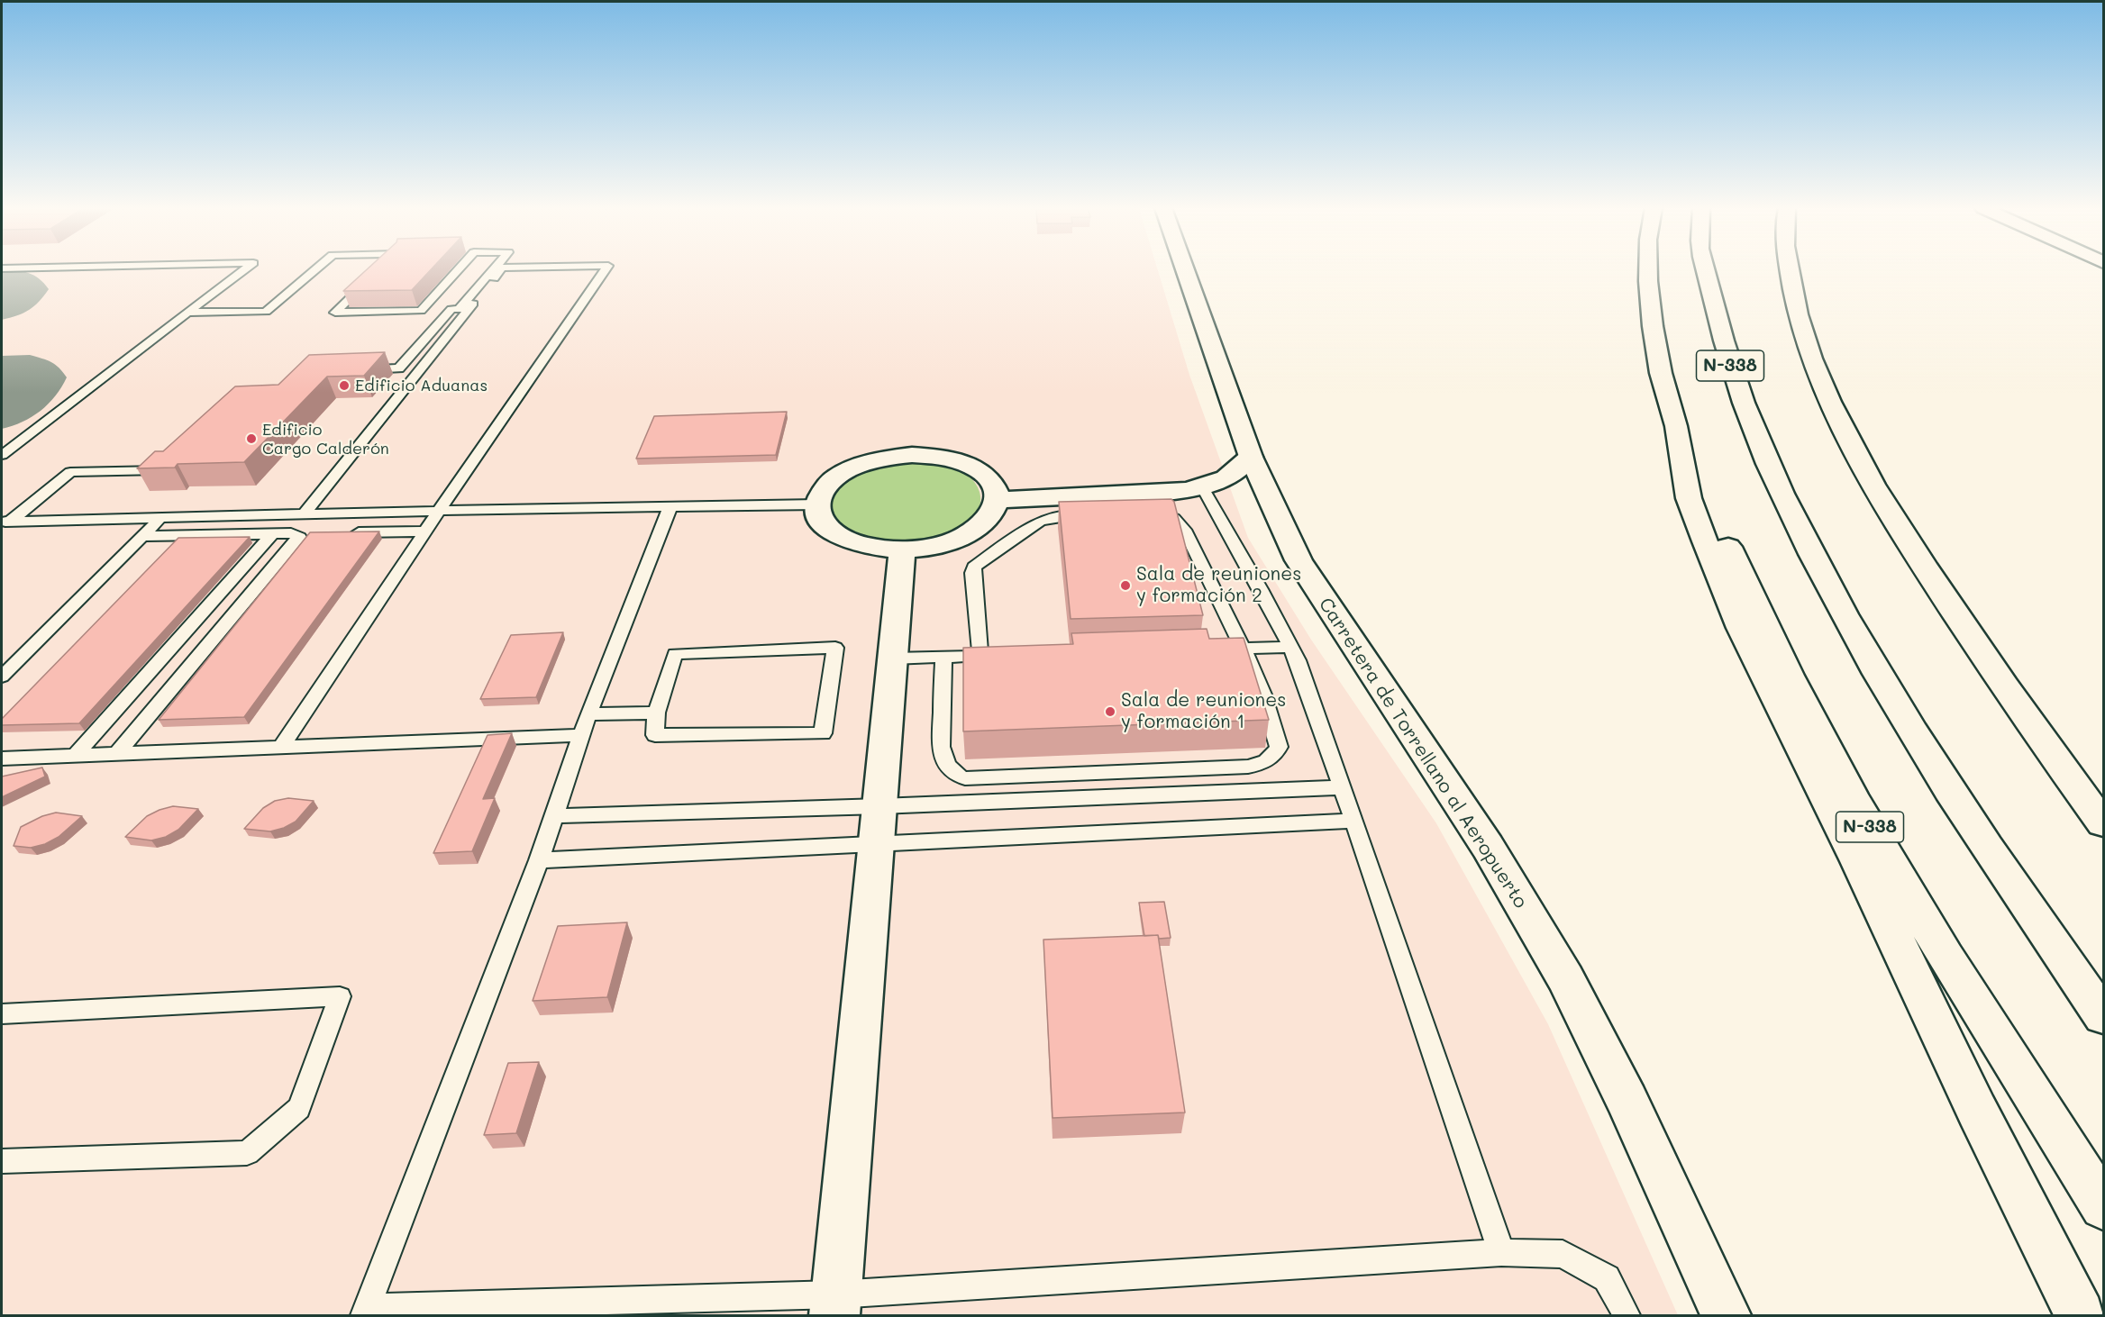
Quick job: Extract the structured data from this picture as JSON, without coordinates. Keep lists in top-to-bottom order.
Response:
{
  "streets": {
    "main road": ["N-338", "Carretera de Torrellano al Aeropuerto"]
  },
  "places": [
    "Edificio Aduanas",
    "Edificio Cargo Calderón",
    "Sala de reuniones y formación 2",
    "Sala de reuniones y formación 1"
  ]
}
